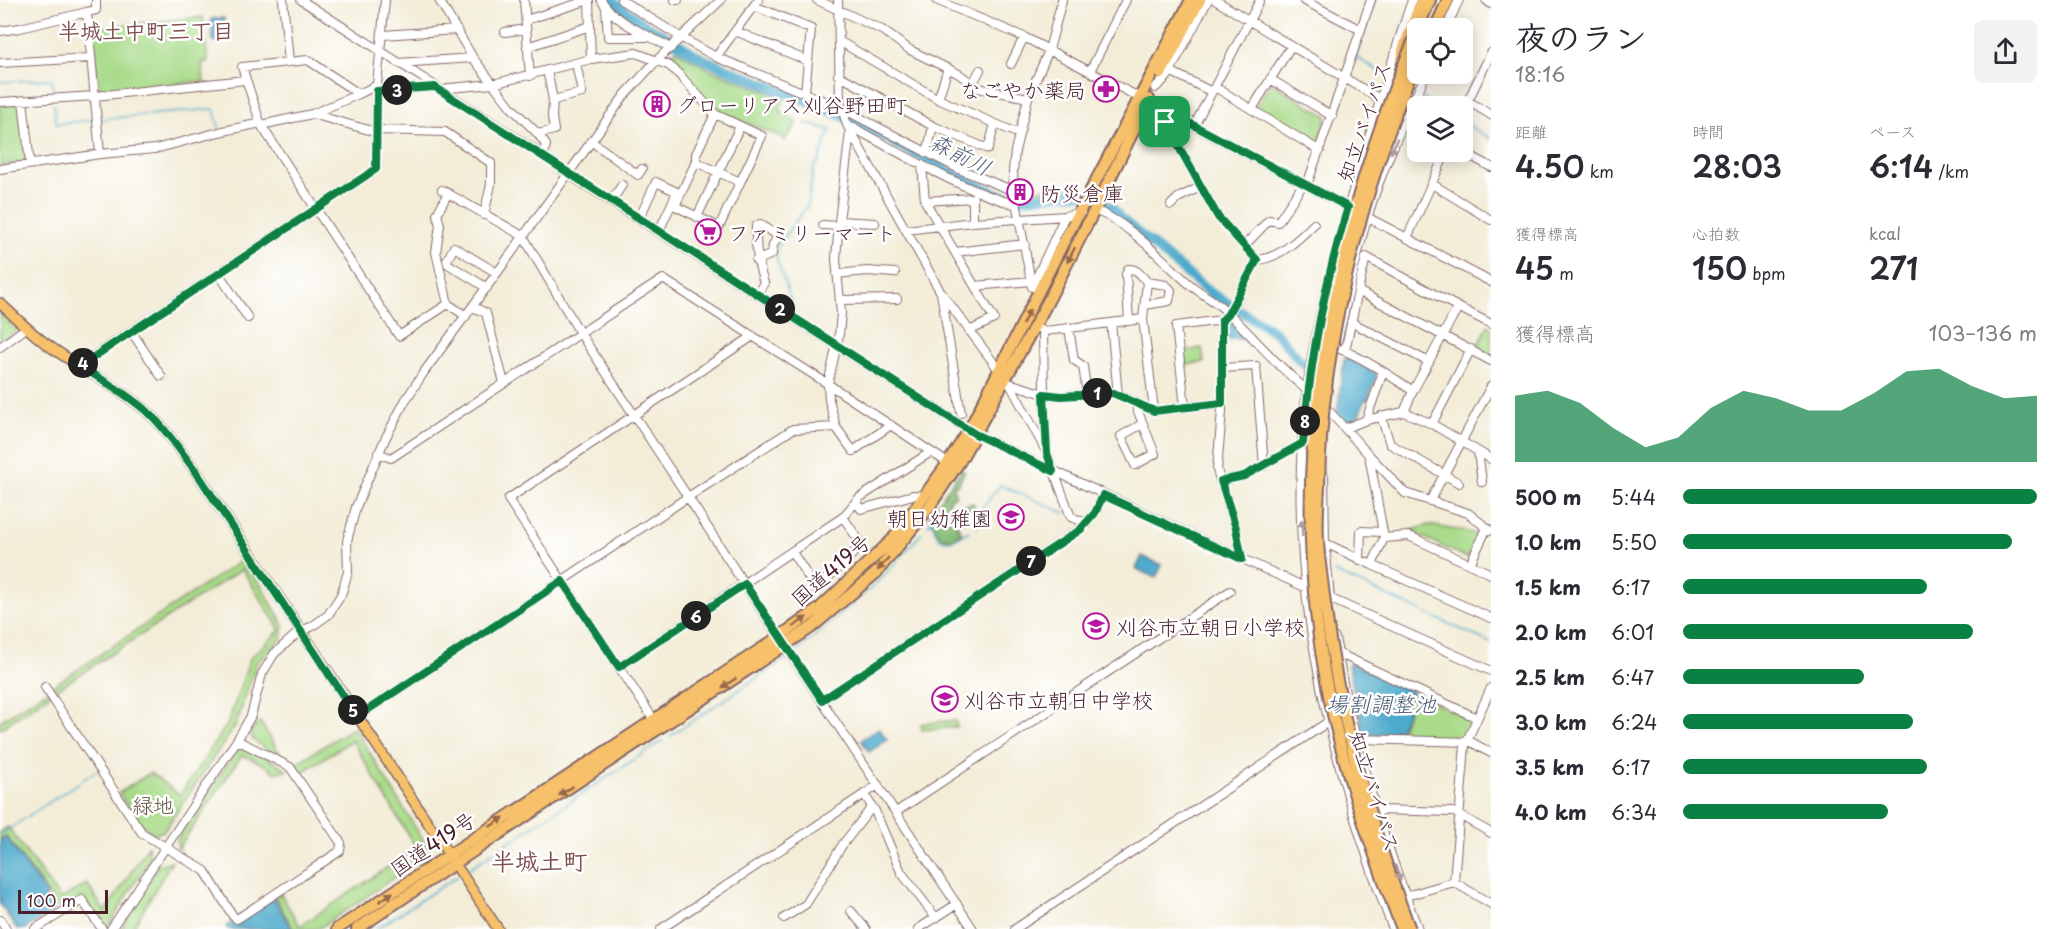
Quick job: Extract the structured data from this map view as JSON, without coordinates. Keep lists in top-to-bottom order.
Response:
{
  "streets": {
    "highway": ["知立バイパス", "国道419号"]
  },
  "districts": ["半城土中町三丁目", "半城土町"],
  "water": ["森前川", "場割調整池"],
  "parks": ["緑地"],
  "places": {
    "pharmacy": ["なごやか薬局"],
    "building": ["グローリアス刈谷野田町", "防災倉庫"],
    "supermarket": ["ファミリーマート"],
    "school or university": ["朝日幼稚園", "刈谷市立朝日小学校", "刈谷市立朝日中学校"]
  },
  "scale_bar": "100 m",
  "page": {
    "heading": ["夜のラン", "18:16"],
    "pins": [
      "3",
      "2",
      "4",
      "1",
      "8",
      "7",
      "6",
      "5"
    ],
    "stats": [
      ["距離", "4.50 km"],
      ["時間", "28:03"],
      ["ペース", "6:14 /km"],
      ["獲得標高", "45 m"],
      ["心拍数", "150 bpm"],
      ["kcal", "271"]
    ],
    "chart": ["獲得標高", "103–136 m"],
    "list": [
      {
        "name": "500 m",
        "note": "5:44"
      },
      {
        "name": "1.0 km",
        "note": "5:50"
      },
      {
        "name": "1.5 km",
        "note": "6:17"
      },
      {
        "name": "2.0 km",
        "note": "6:01"
      },
      {
        "name": "2.5 km",
        "note": "6:47"
      },
      {
        "name": "3.0 km",
        "note": "6:24"
      },
      {
        "name": "3.5 km",
        "note": "6:17"
      },
      {
        "name": "4.0 km",
        "note": "6:34"
      }
    ],
    "scale": "100 m"
  }
}
